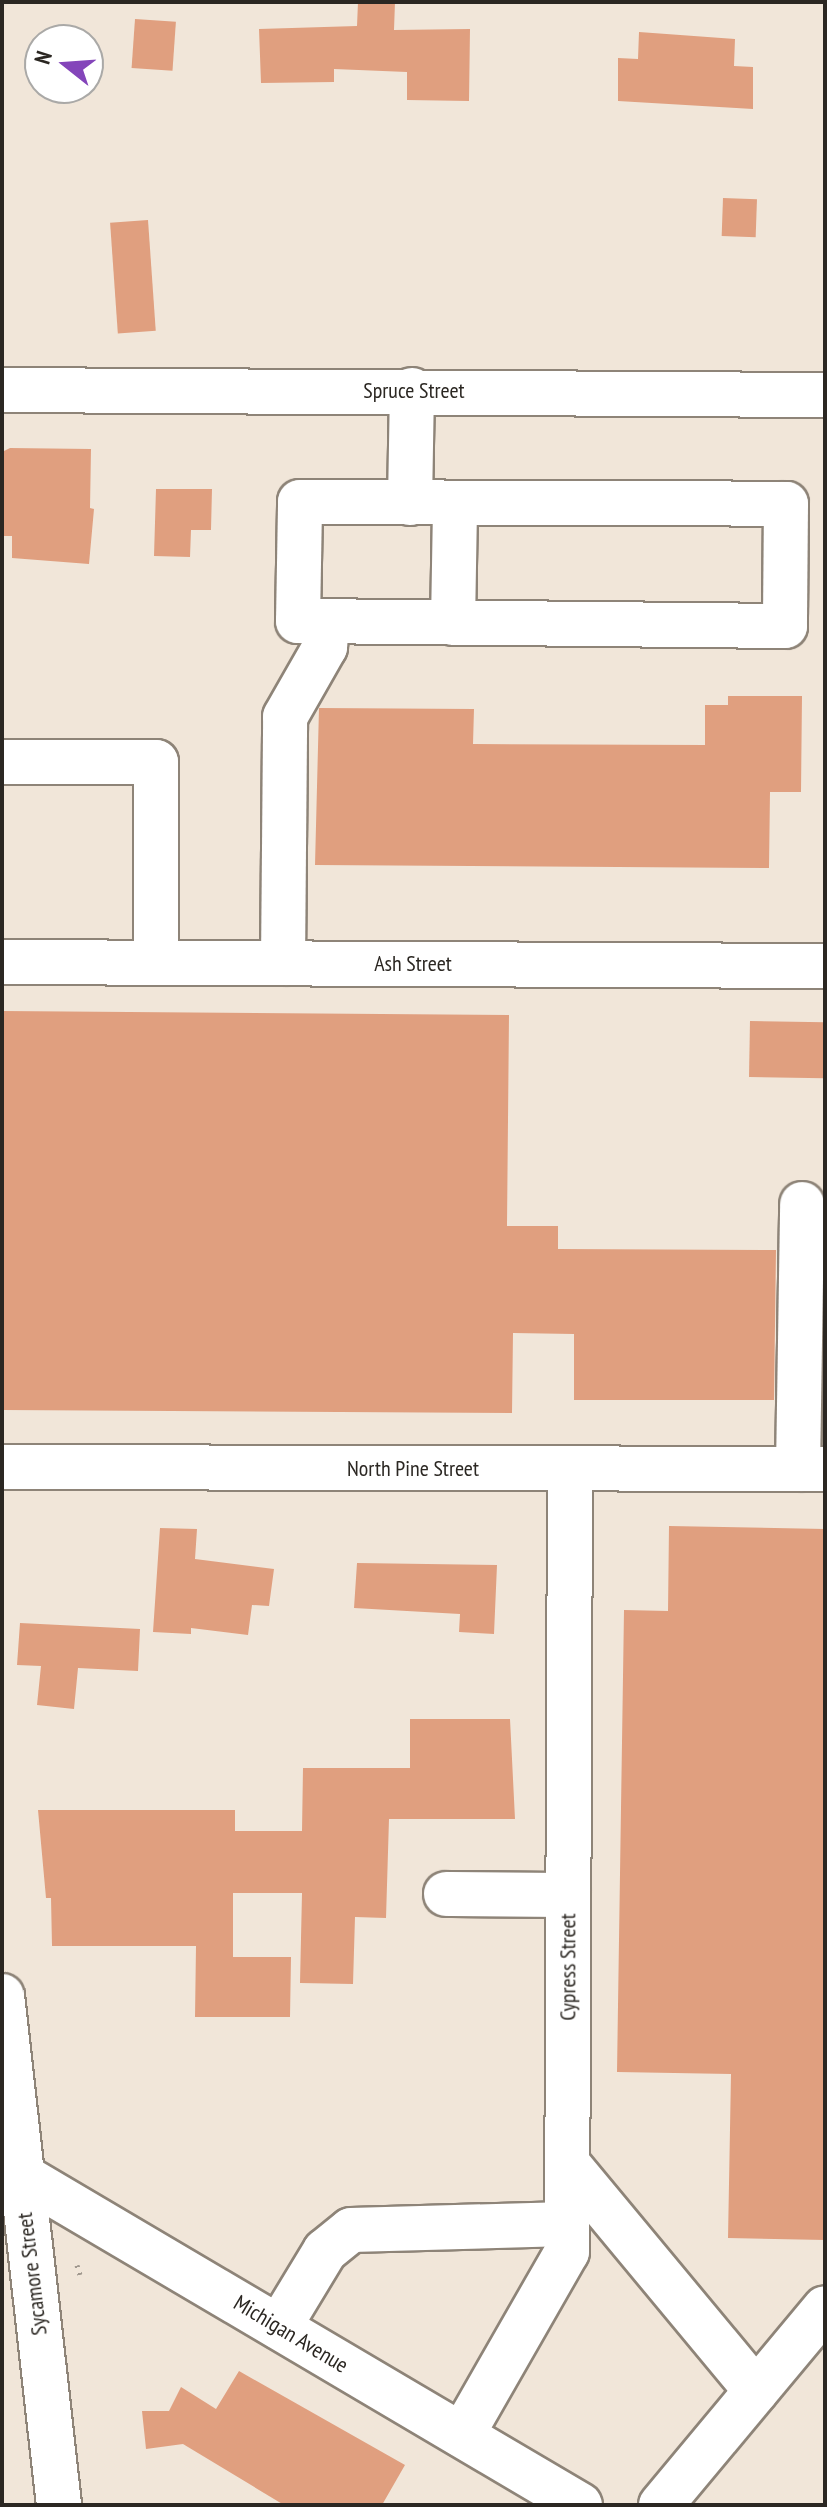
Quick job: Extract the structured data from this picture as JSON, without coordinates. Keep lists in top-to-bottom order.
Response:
{
  "streets": {
    "street": [
      "Spruce Street",
      "Ash Street",
      "North Pine Street",
      "Cypress Street",
      "Sycamore Street",
      "Michigan Avenue"
    ]
  },
  "crossings": [
    ["North Pine Street", "Cypress Street"],
    ["Cypress Street", "Michigan Avenue"],
    ["Sycamore Street", "Michigan Avenue"]
  ],
  "north": "left"
}
